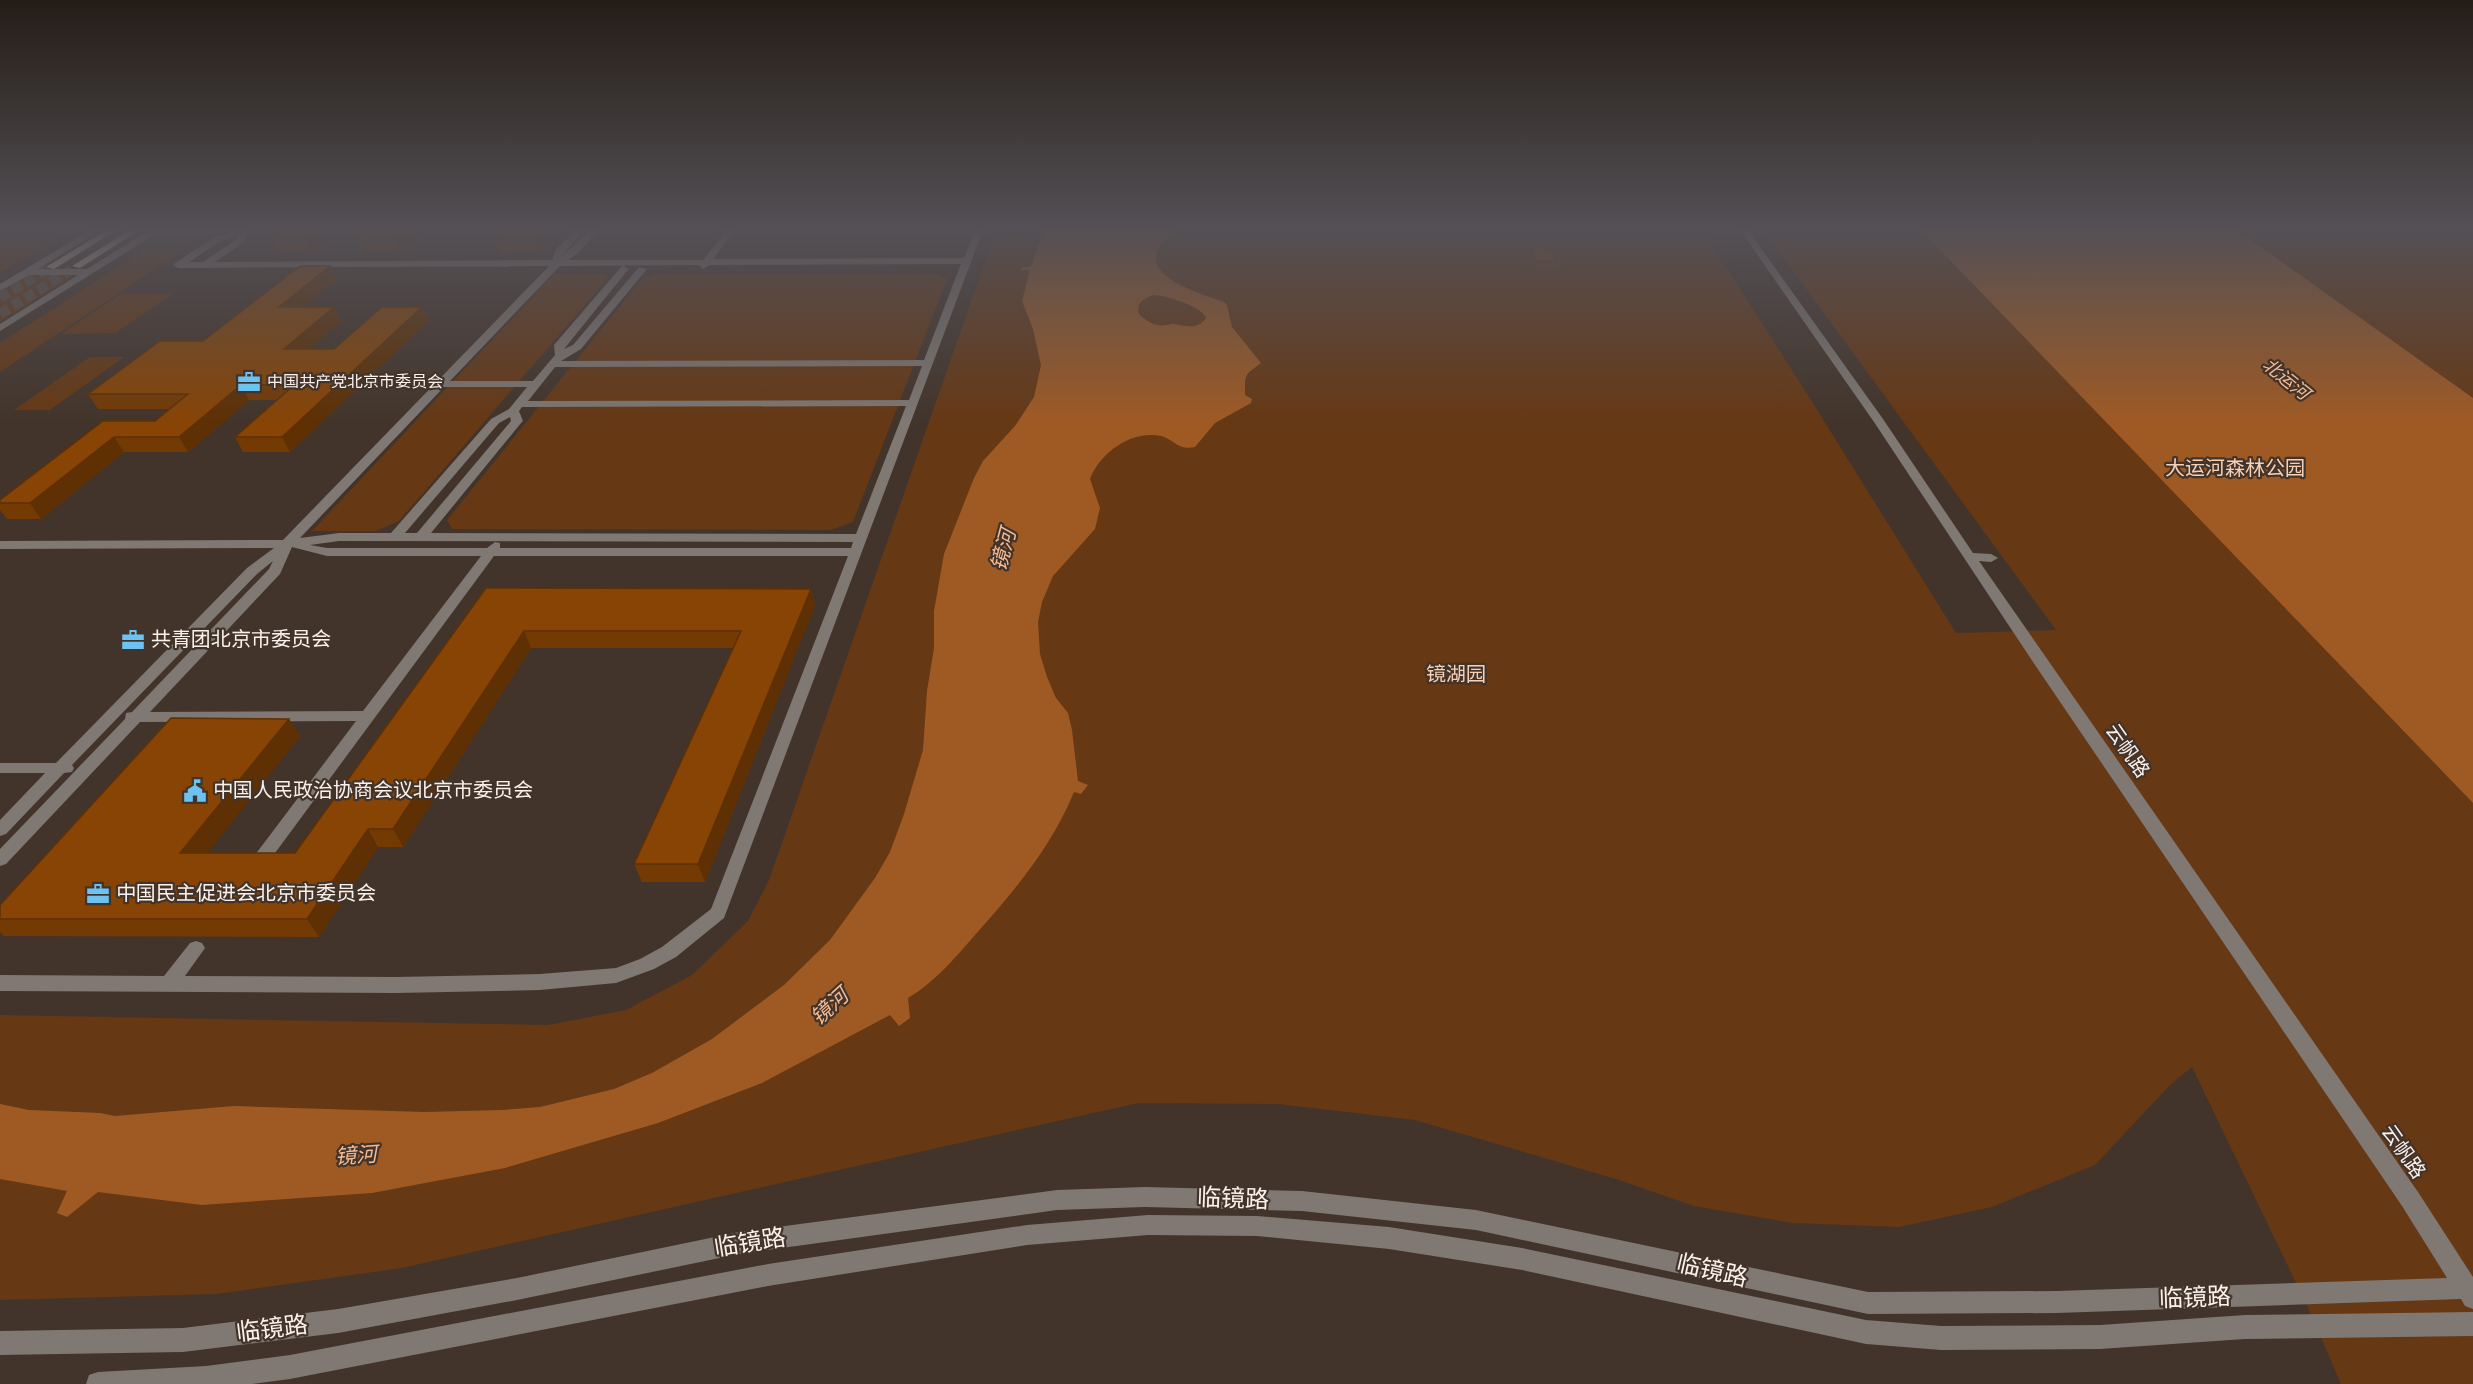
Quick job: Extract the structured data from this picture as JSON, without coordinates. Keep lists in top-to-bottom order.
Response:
{
  "streets": {
    "street": ["云帆路", "临镜路"]
  },
  "crossings": [
    ["云帆路", "临镜路"]
  ],
  "water": ["北运河", "镜河"],
  "parks": ["大运河森林公园", "镜湖园"],
  "places": {
    "office": ["中国共产党北京市委员会", "共青团北京市委员会", "中国民主促进会北京市委员会"],
    "public building": ["中国人民政治协商会议北京市委员会"]
  }
}
